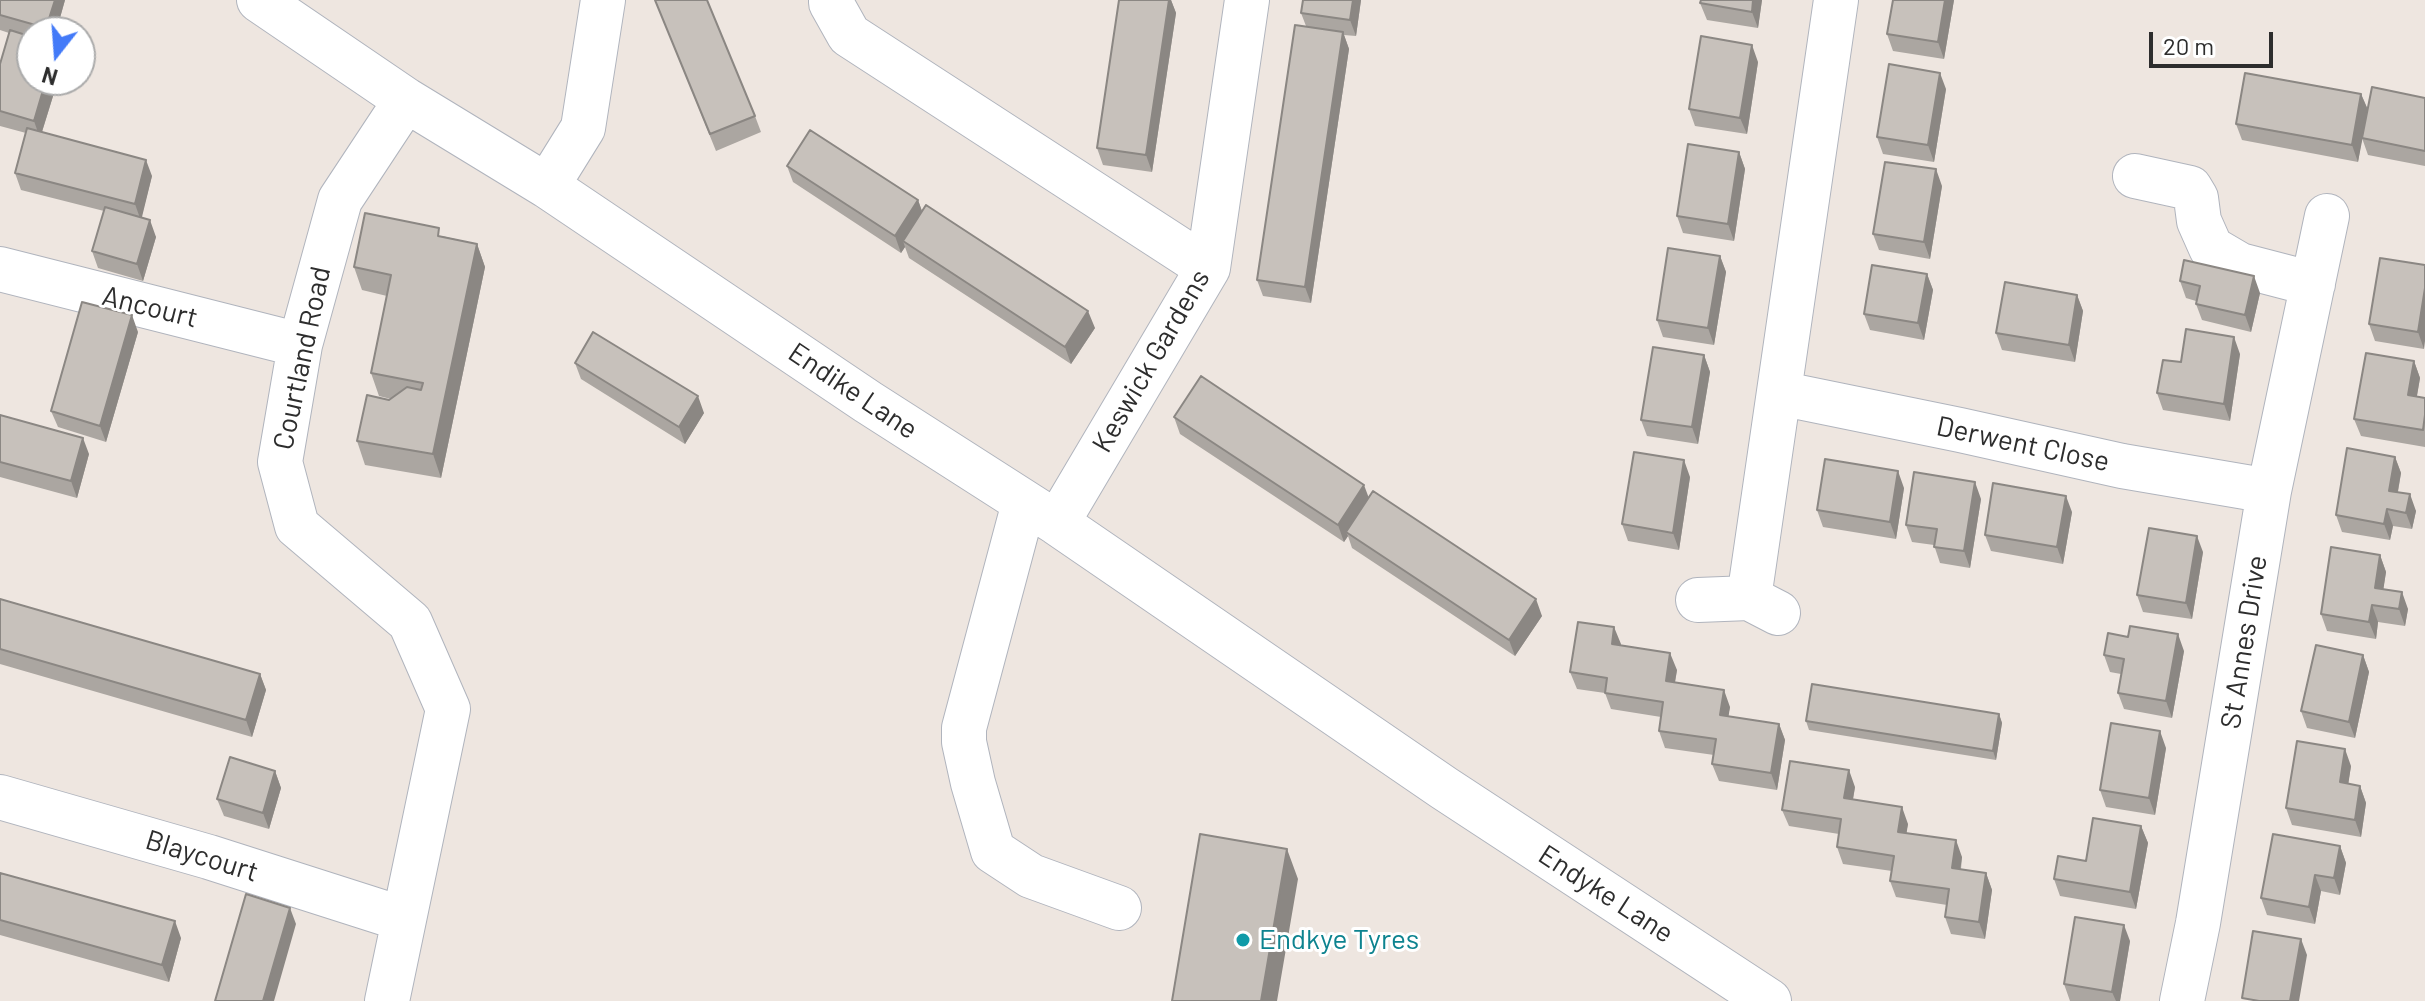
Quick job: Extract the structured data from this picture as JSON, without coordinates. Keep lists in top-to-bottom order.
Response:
{
  "streets": {
    "street": [
      "Ancourt",
      "Courtland Road",
      "Keswick Gardens",
      "Endike Lane",
      "Derwent Close",
      "St Annes Drive",
      "Blaycourt",
      "Endyke Lane"
    ]
  },
  "crossings": [
    ["Ancourt", "Courtland Road"],
    ["Courtland Road", "Endike Lane"],
    ["Courtland Road", "Blaycourt"],
    ["Keswick Gardens", "Endike Lane"],
    ["Endike Lane", "Endyke Lane"],
    ["Derwent Close", "St Annes Drive"]
  ],
  "places": ["Endkye Tyres"],
  "scale_bar": "20 m",
  "north": "bottom"
}
